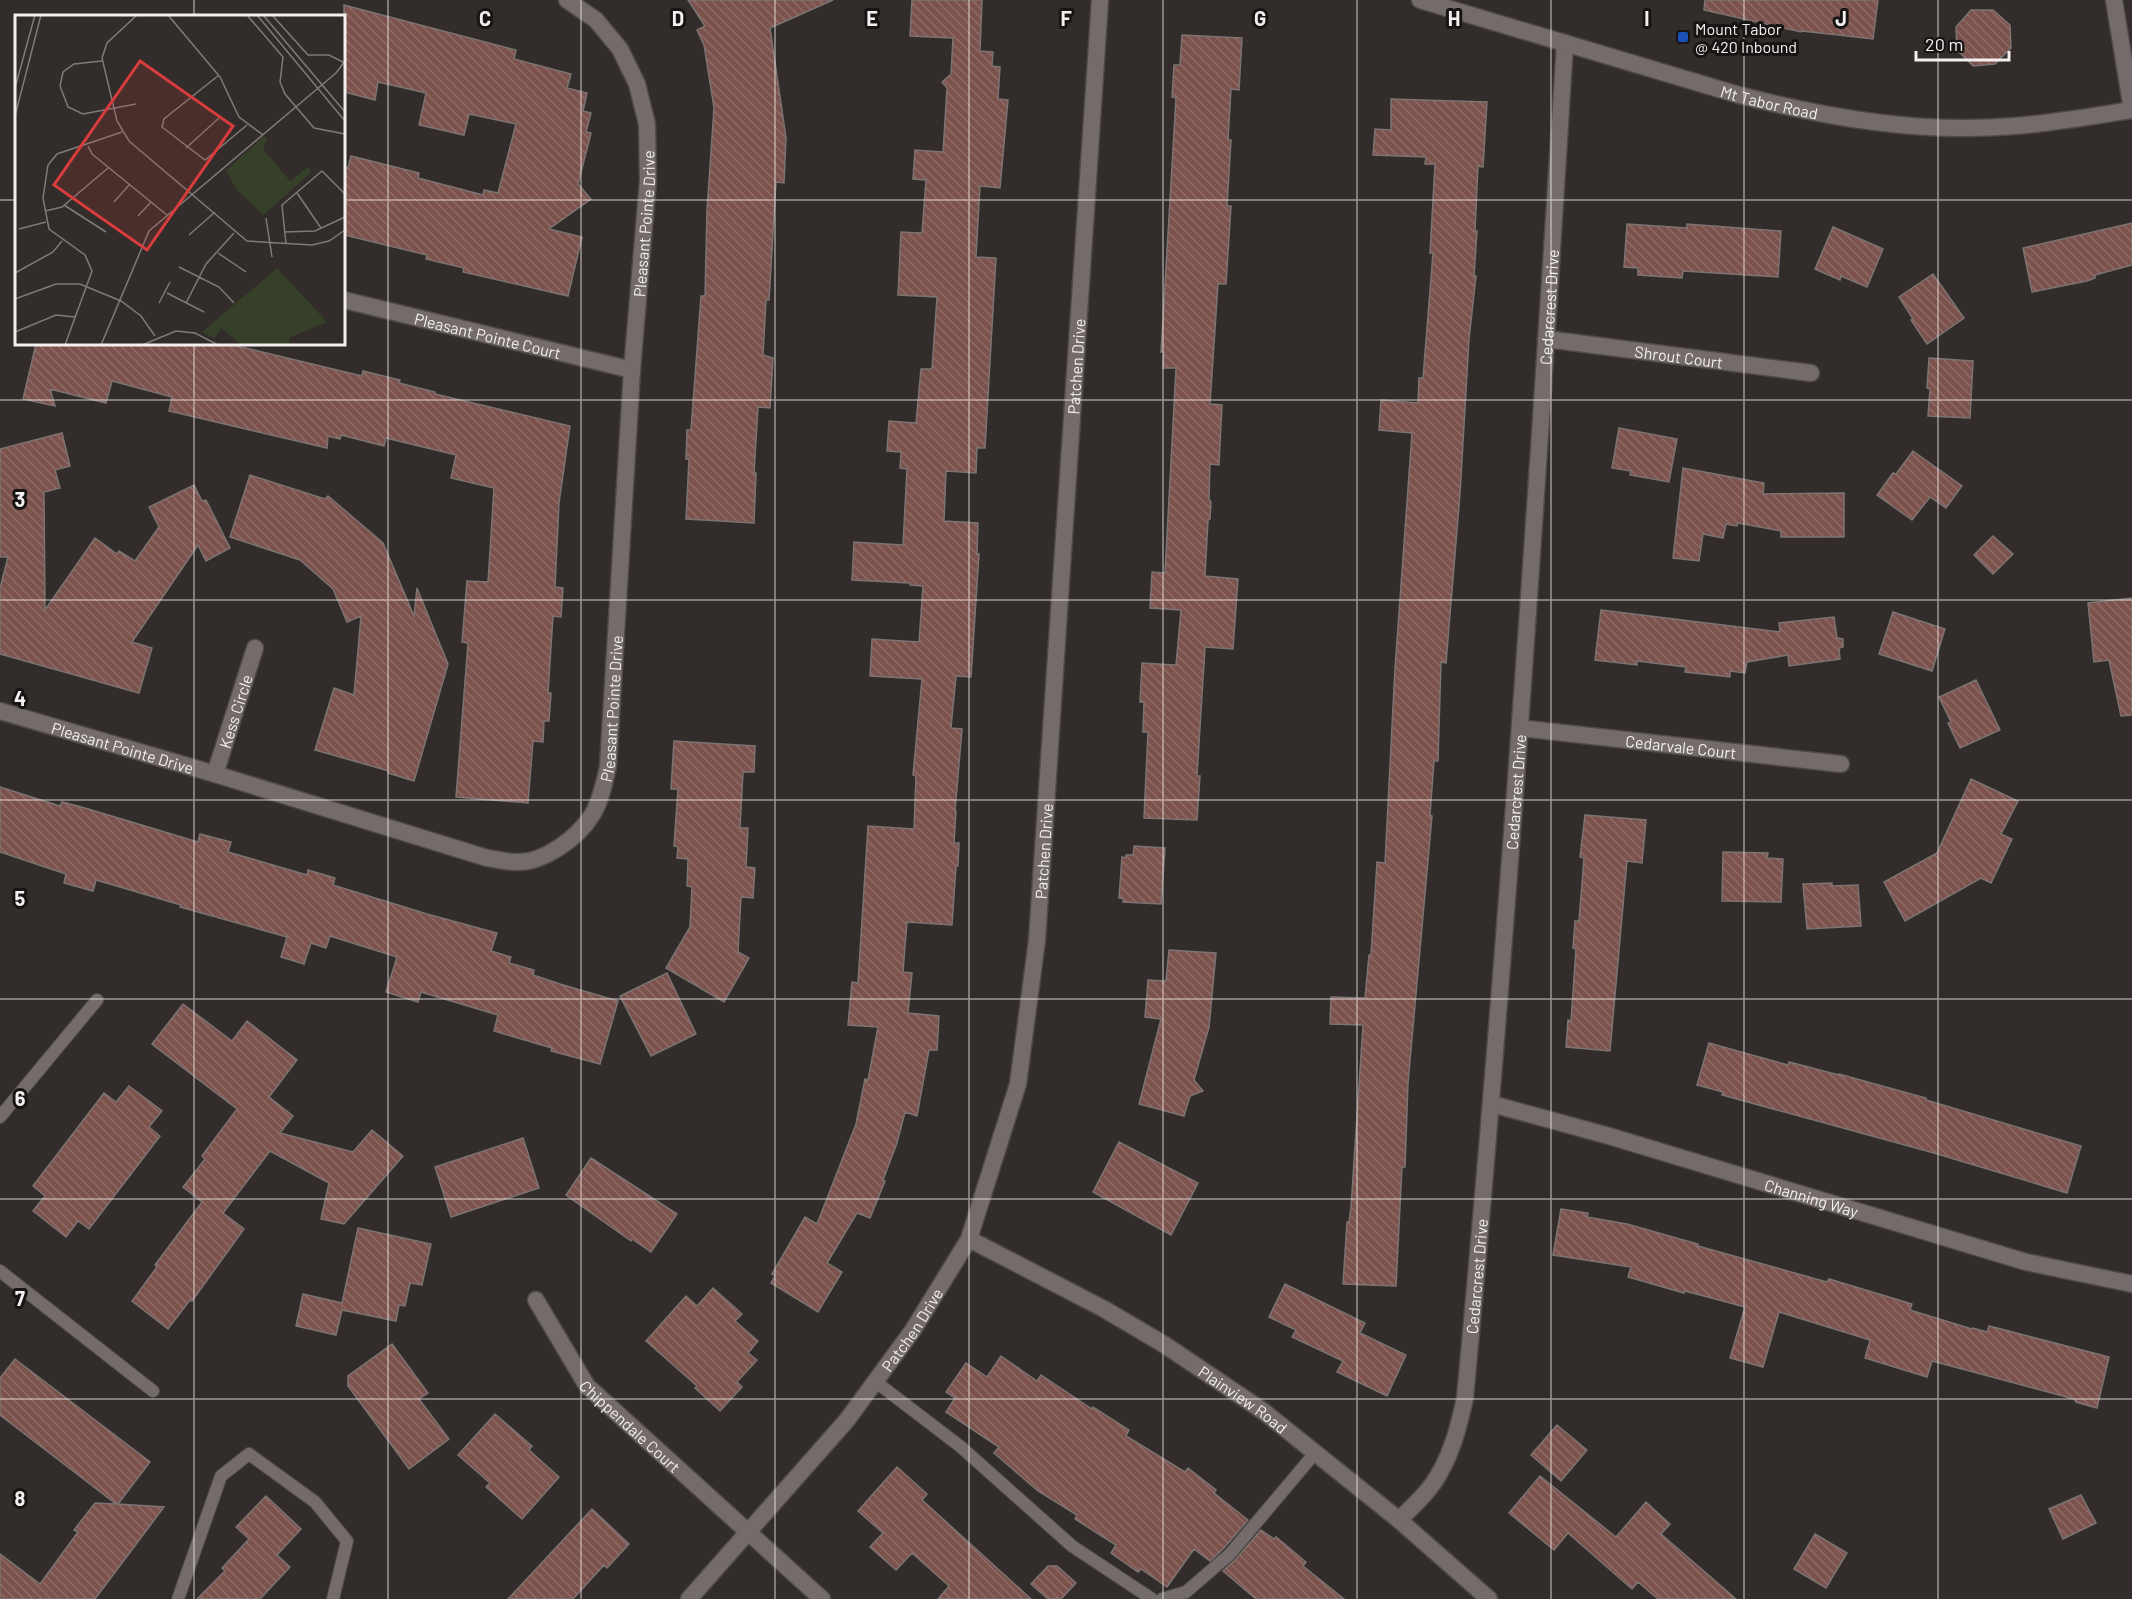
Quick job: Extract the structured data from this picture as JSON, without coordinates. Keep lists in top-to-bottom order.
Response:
{
  "streets": {
    "street": [
      "Mt Tabor Road",
      "Pleasant Pointe Drive",
      "Cedarcrest Drive",
      "Pleasant Pointe Court",
      "Shrout Court",
      "Patchen Drive",
      "Kess Circle",
      "Cedarvale Court",
      "Channing Way",
      "Plainview Road",
      "Chippendale Court"
    ]
  },
  "crossings": [
    ["Mt Tabor Road", "Cedarcrest Drive"],
    ["Pleasant Pointe Drive", "Pleasant Pointe Court"],
    ["Pleasant Pointe Drive", "Kess Circle"],
    ["Cedarcrest Drive", "Shrout Court"],
    ["Cedarcrest Drive", "Cedarvale Court"],
    ["Cedarcrest Drive", "Channing Way"],
    ["Cedarcrest Drive", "Plainview Road"],
    ["Patchen Drive", "Plainview Road"],
    ["Patchen Drive", "Chippendale Court"]
  ],
  "places": {
    "transit": ["Mount Tabor @ 420 Inbound"]
  },
  "scale_bar": "20 m",
  "grid": {
    "columns": [
      "C",
      "D",
      "E",
      "F",
      "G",
      "H",
      "I",
      "J"
    ],
    "rows": [
      "3",
      "4",
      "5",
      "6",
      "7",
      "8"
    ]
  }
}
